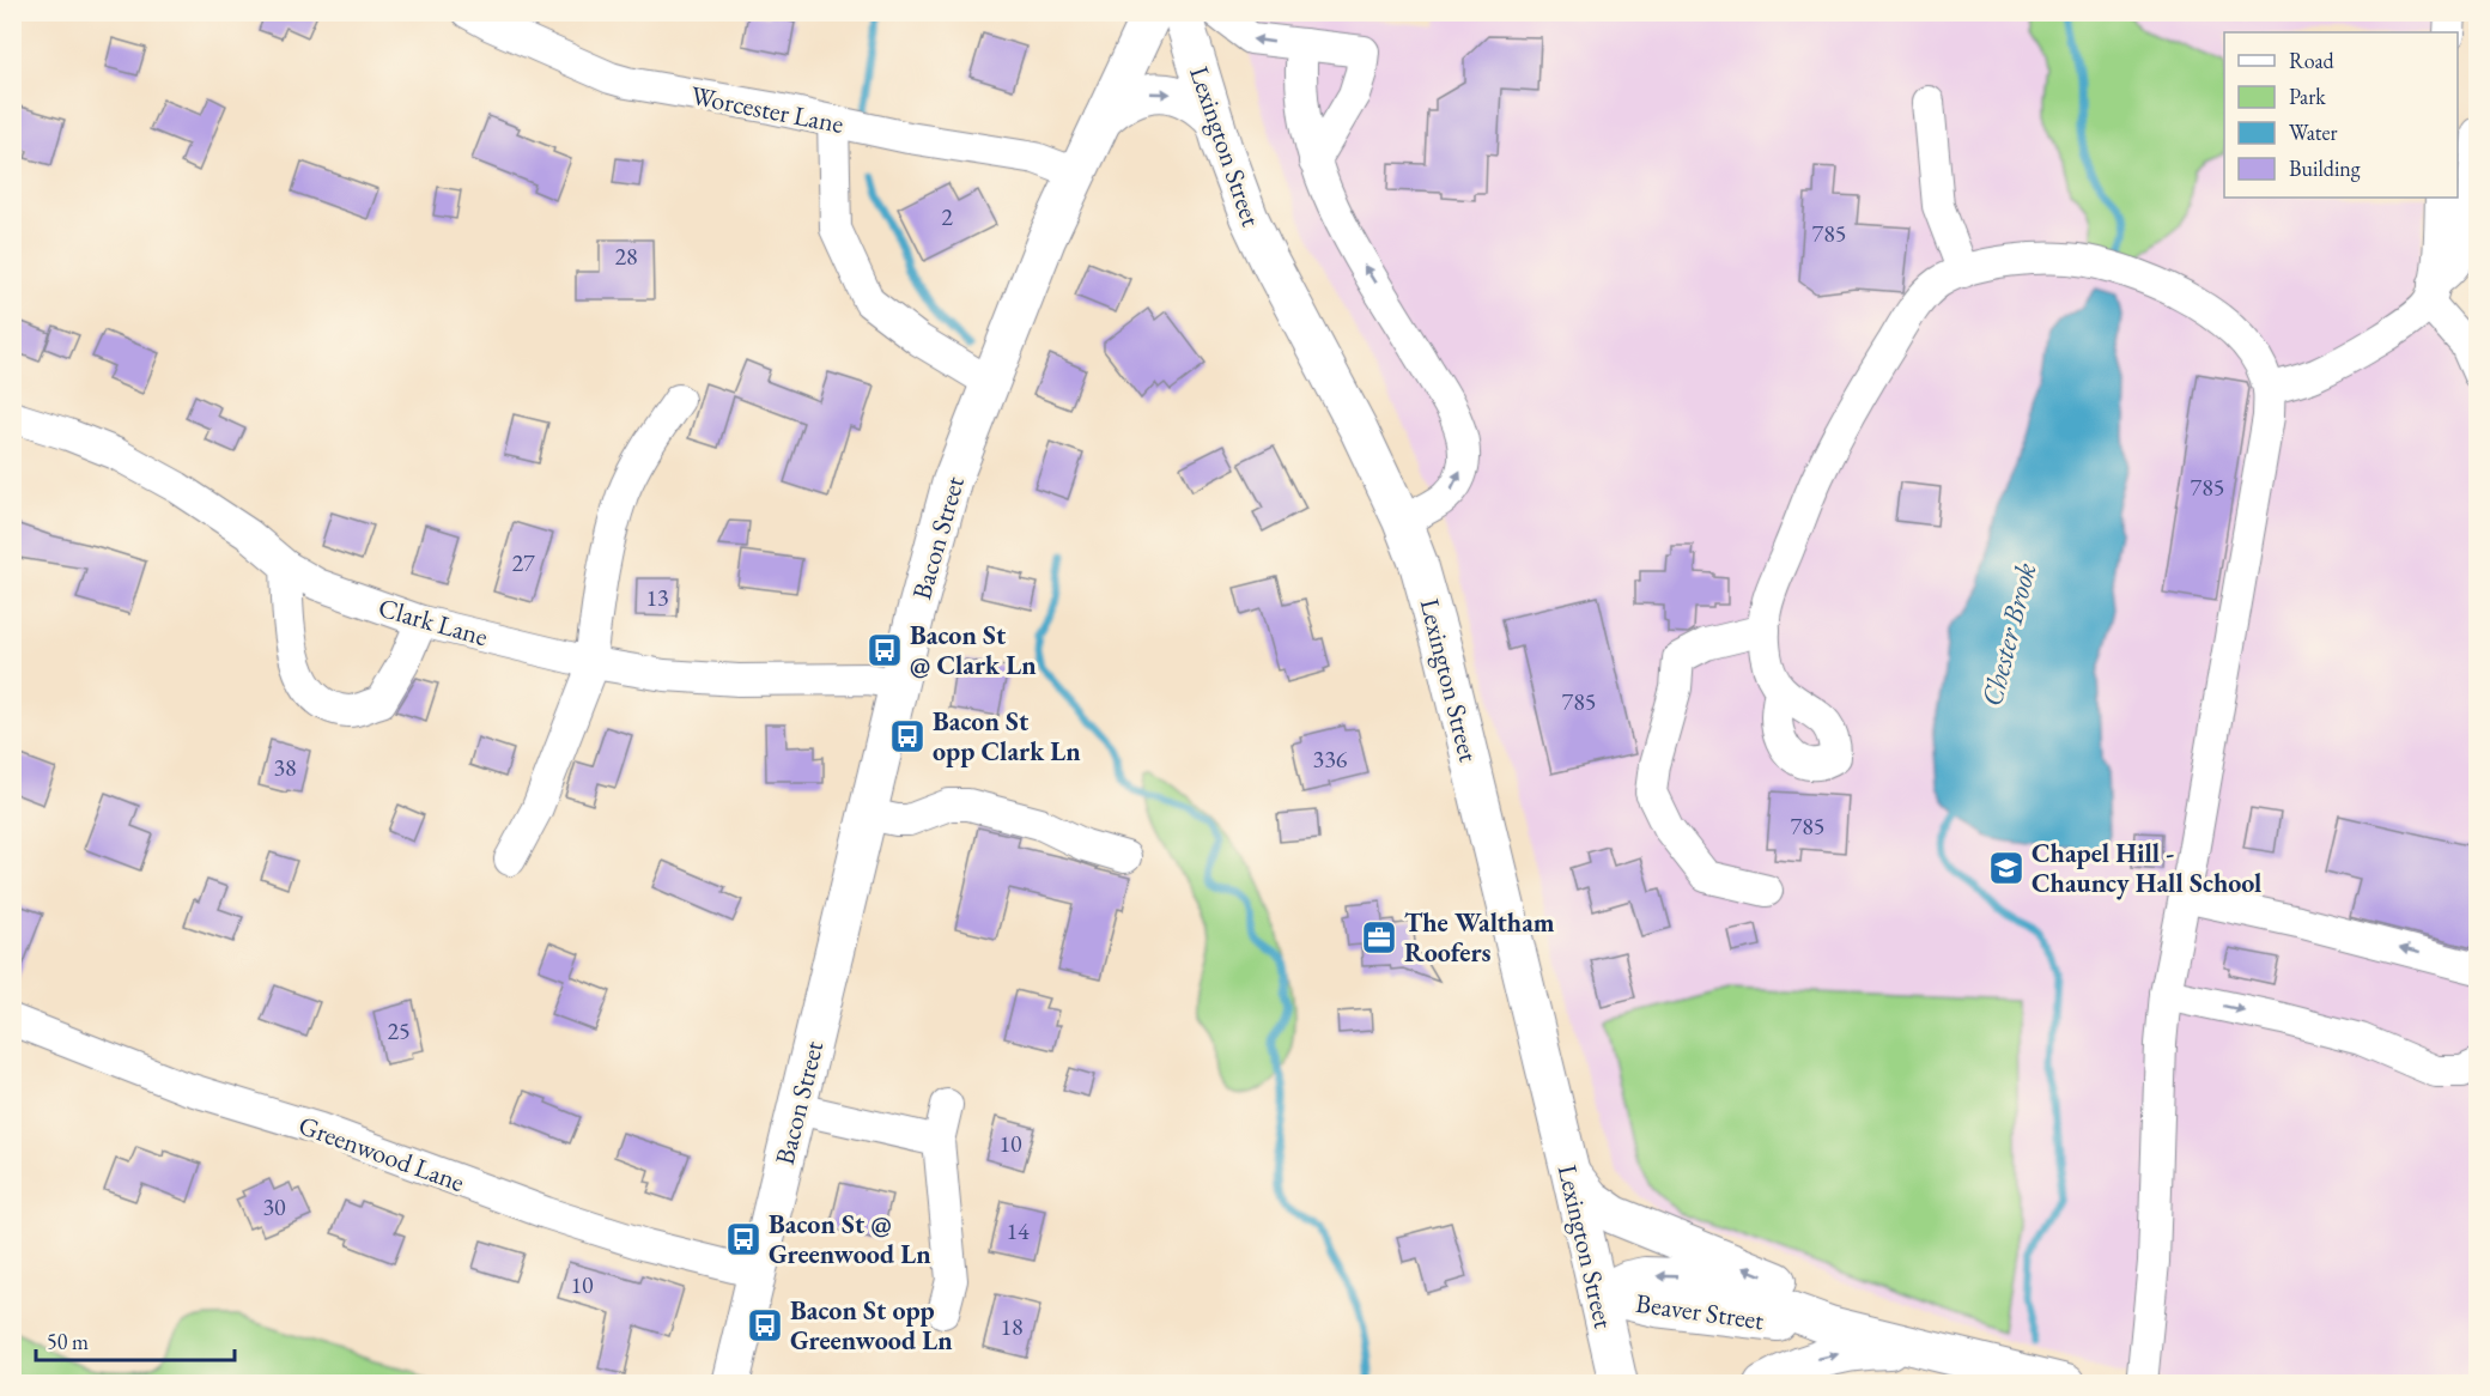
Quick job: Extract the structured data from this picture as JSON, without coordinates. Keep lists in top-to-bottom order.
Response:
{
  "streets": {
    "main road": ["Lexington Street", "Bacon Street", "Beaver Street"],
    "street": ["Worcester Lane", "Clark Lane", "Greenwood Lane"]
  },
  "crossings": [
    ["Worcester Lane", "Bacon Street"],
    ["Lexington Street", "Beaver Street"],
    ["Bacon Street", "Clark Lane"],
    ["Bacon Street", "Greenwood Lane"]
  ],
  "water": ["Chester Brook"],
  "places": {
    "bus stop": [
      "Bacon St @ Clark Ln",
      "Bacon St opp Clark Ln",
      "Bacon St @ Greenwood Ln",
      "Bacon St opp Greenwood Ln"
    ],
    "school or university": ["Chapel Hill - Chauncy Hall School"],
    "office": ["The Waltham Roofers"]
  },
  "house_numbers": [
    "2",
    "785",
    "28",
    "785",
    "27",
    "13",
    "785",
    "336",
    "38",
    "785",
    "25",
    "10",
    "30",
    "14",
    "10",
    "18"
  ],
  "legend": [
    "Road",
    "Park",
    "Water",
    "Building"
  ],
  "scale_bar": "50 m"
}
